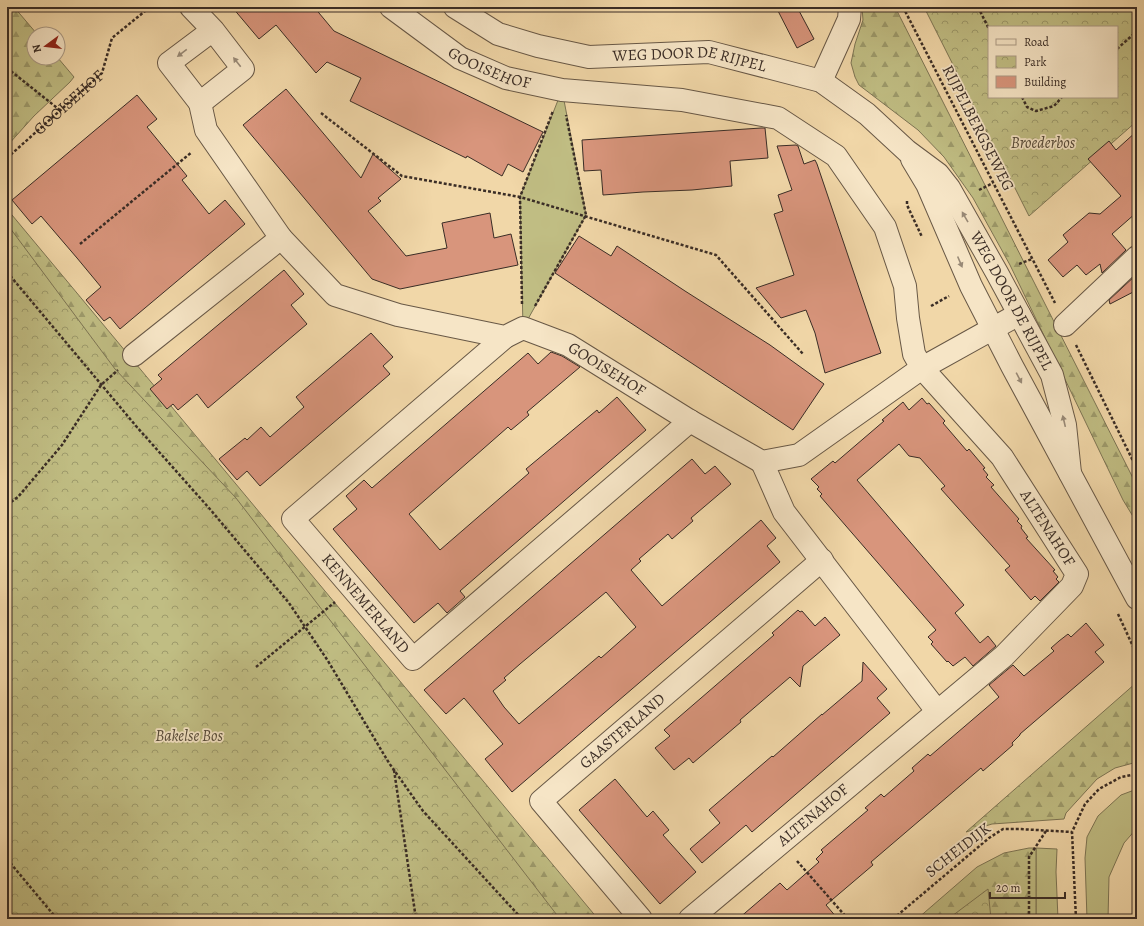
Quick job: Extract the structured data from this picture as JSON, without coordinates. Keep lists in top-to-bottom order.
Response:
{
  "streets": {
    "street": [
      "WEG DOOR DE RIJPEL",
      "GOOISEHOF",
      "ALTENAHOF",
      "KENNEMERLAND",
      "GAASTERLAND"
    ],
    "path": ["RIJPELBERGSEWEG", "SCHEIDIJK"]
  },
  "crossings": [
    ["GOOISEHOF", "ALTENAHOF"],
    ["GOOISEHOF", "KENNEMERLAND"]
  ],
  "parks": ["Broederbos", "Bakelse Bos"],
  "legend": ["Road", "Park", "Building"],
  "scale_bar": "20 m",
  "north": "left"
}
